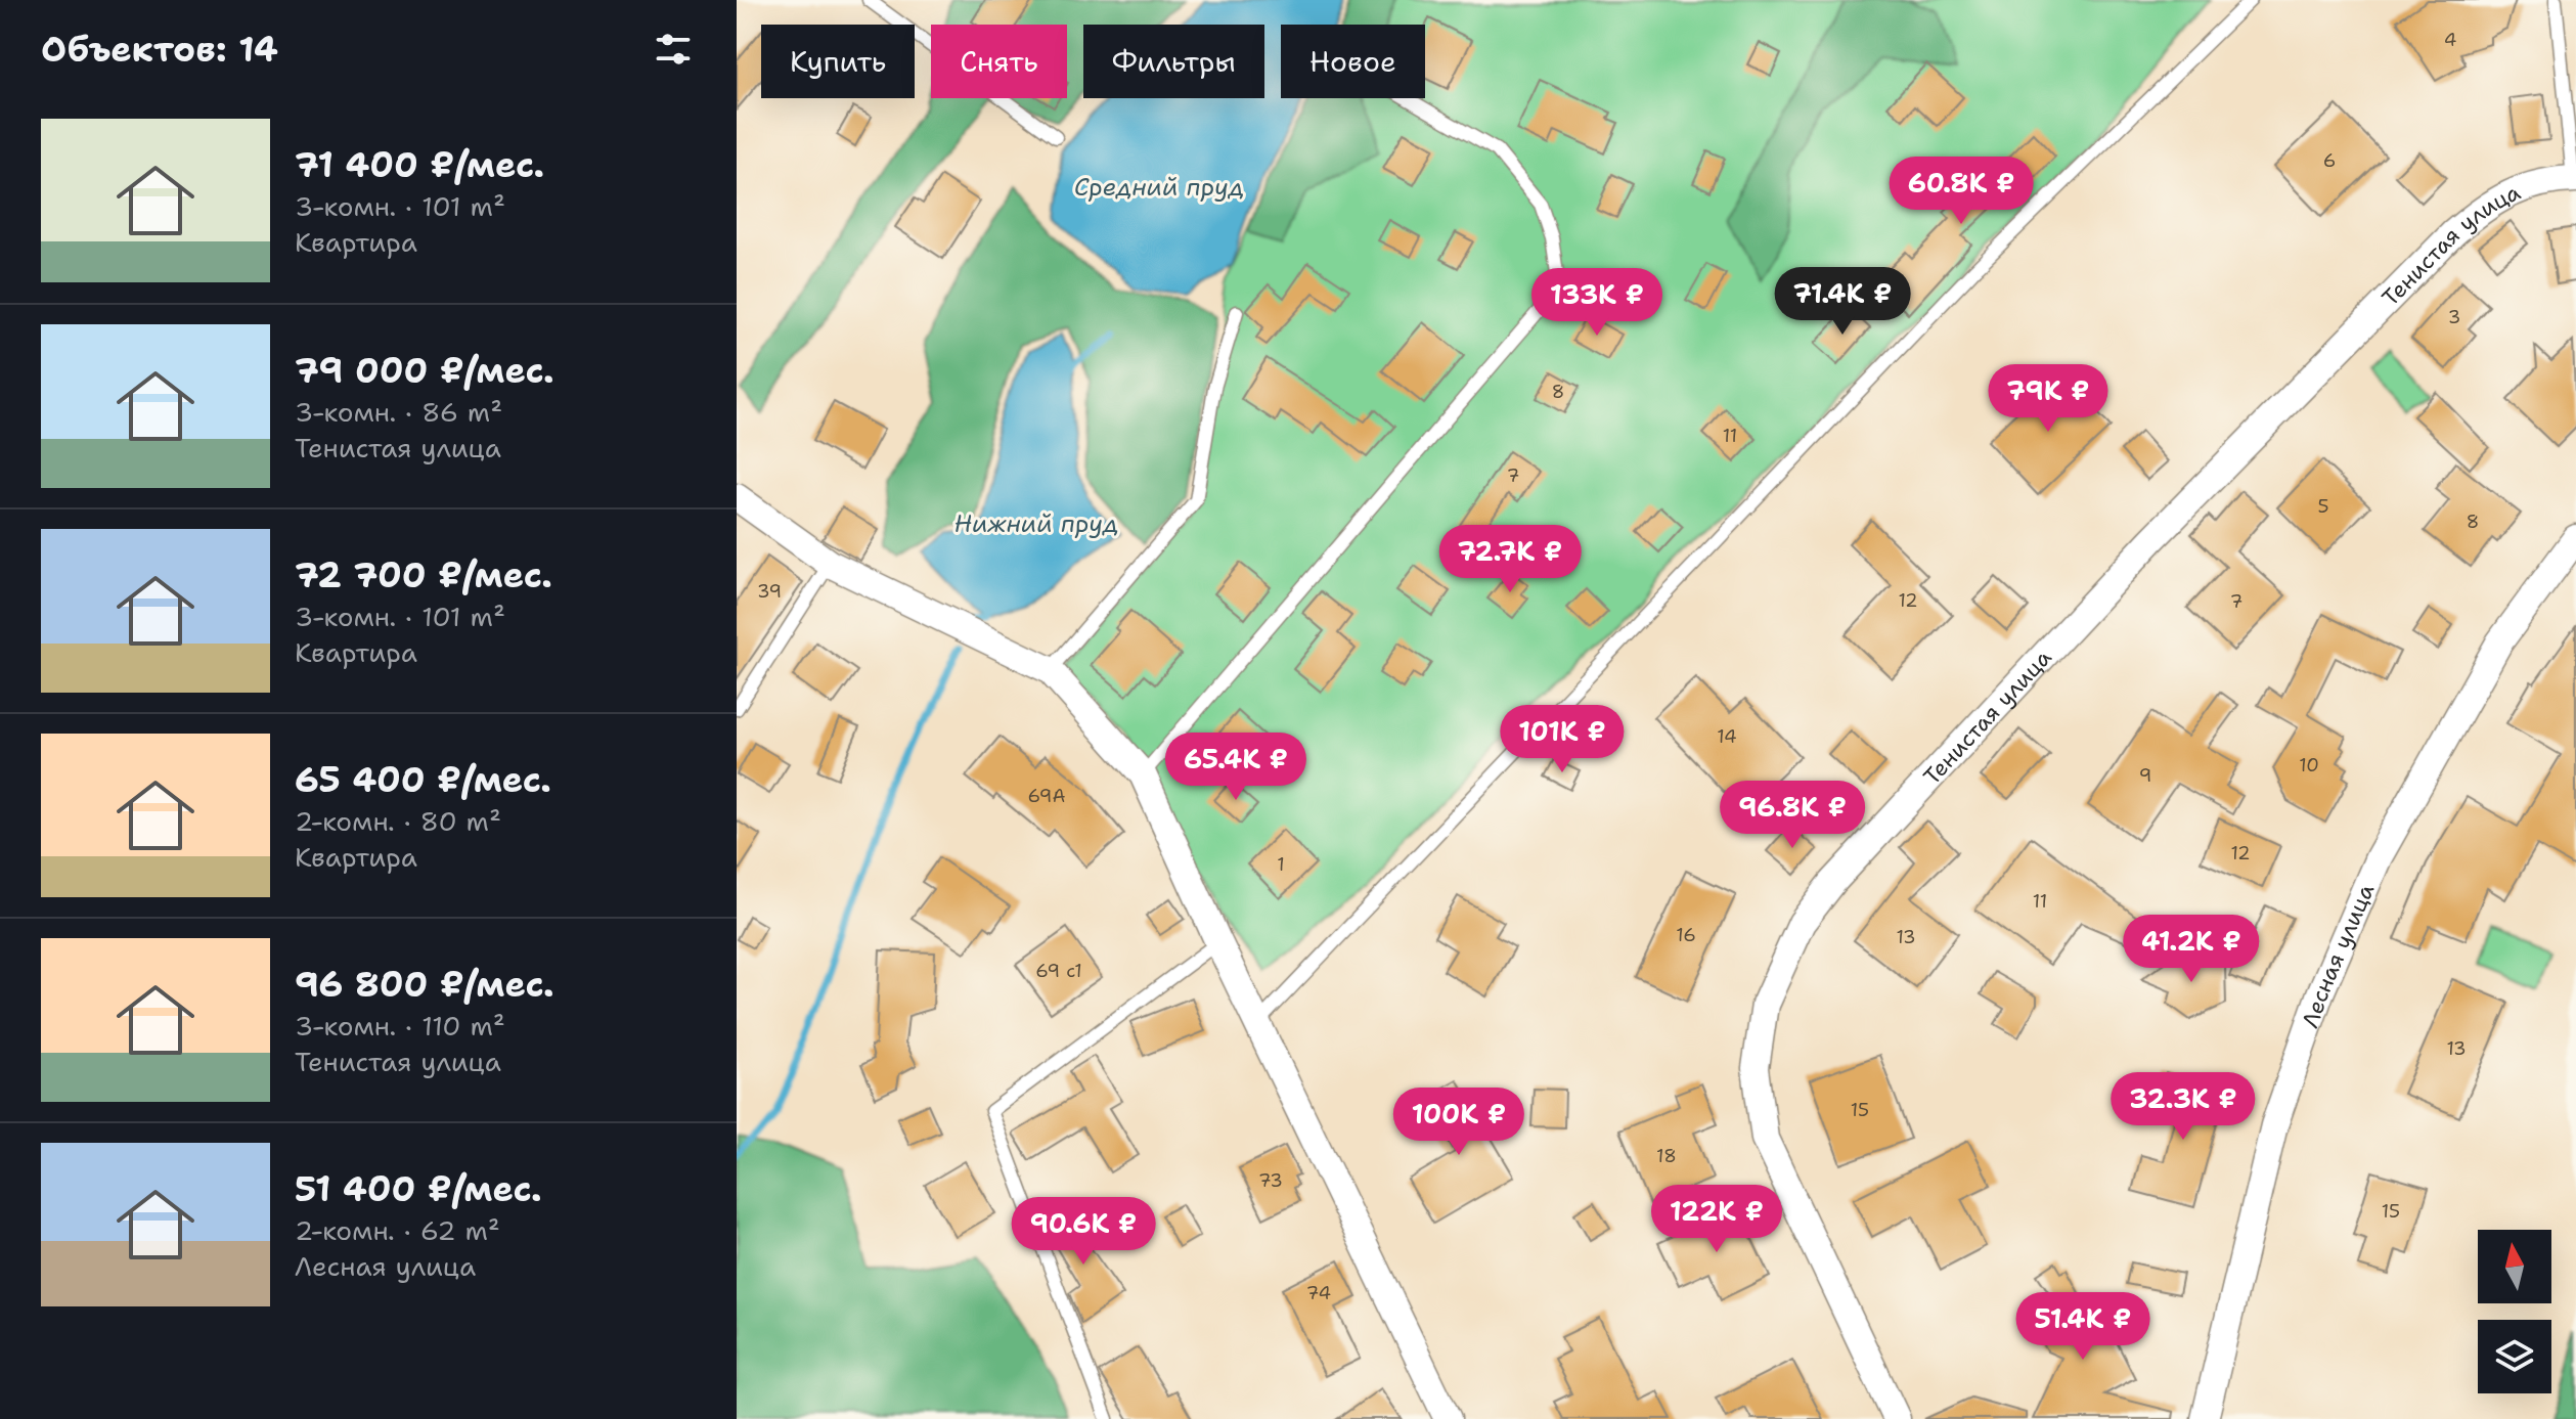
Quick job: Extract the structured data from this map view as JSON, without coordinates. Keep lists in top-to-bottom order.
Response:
{
  "streets": {
    "street": ["Тенистая улица", "Лесная улица"]
  },
  "water": ["Средний пруд", "Нижний пруд"],
  "house_numbers": [
    "4",
    "6",
    "3",
    "8",
    "11",
    "7",
    "5",
    "8",
    "39",
    "12",
    "7",
    "14",
    "10",
    "9",
    "69А",
    "12",
    "1",
    "11",
    "16",
    "13",
    "69 с1",
    "13",
    "15",
    "18",
    "73",
    "15",
    "74"
  ],
  "north": "top",
  "page": {
    "heading": "Объектов: 14",
    "chip": [
      "Купить",
      "Снять",
      "Фильтры",
      "Новое"
    ],
    "list": [
      {
        "name": "71 400 ₽/мес.",
        "note": "3-комн. · 101 m² · Квартира"
      },
      {
        "name": "79 000 ₽/мес.",
        "note": "3-комн. · 86 m² · Тенистая улица"
      },
      {
        "name": "72 700 ₽/мес.",
        "note": "3-комн. · 101 m² · Квартира"
      },
      {
        "name": "65 400 ₽/мес.",
        "note": "2-комн. · 80 m² · Квартира"
      },
      {
        "name": "96 800 ₽/мес.",
        "note": "3-комн. · 110 m² · Тенистая улица"
      },
      {
        "name": "51 400 ₽/мес.",
        "note": "2-комн. · 62 m² · Лесная улица"
      }
    ],
    "price": [
      "60.8K ₽",
      "71.4K ₽",
      "133K ₽",
      "79K ₽",
      "72.7K ₽",
      "101K ₽",
      "65.4K ₽",
      "96.8K ₽",
      "41.2K ₽",
      "32.3K ₽",
      "100K ₽",
      "122K ₽",
      "90.6K ₽",
      "51.4K ₽"
    ]
  }
}
